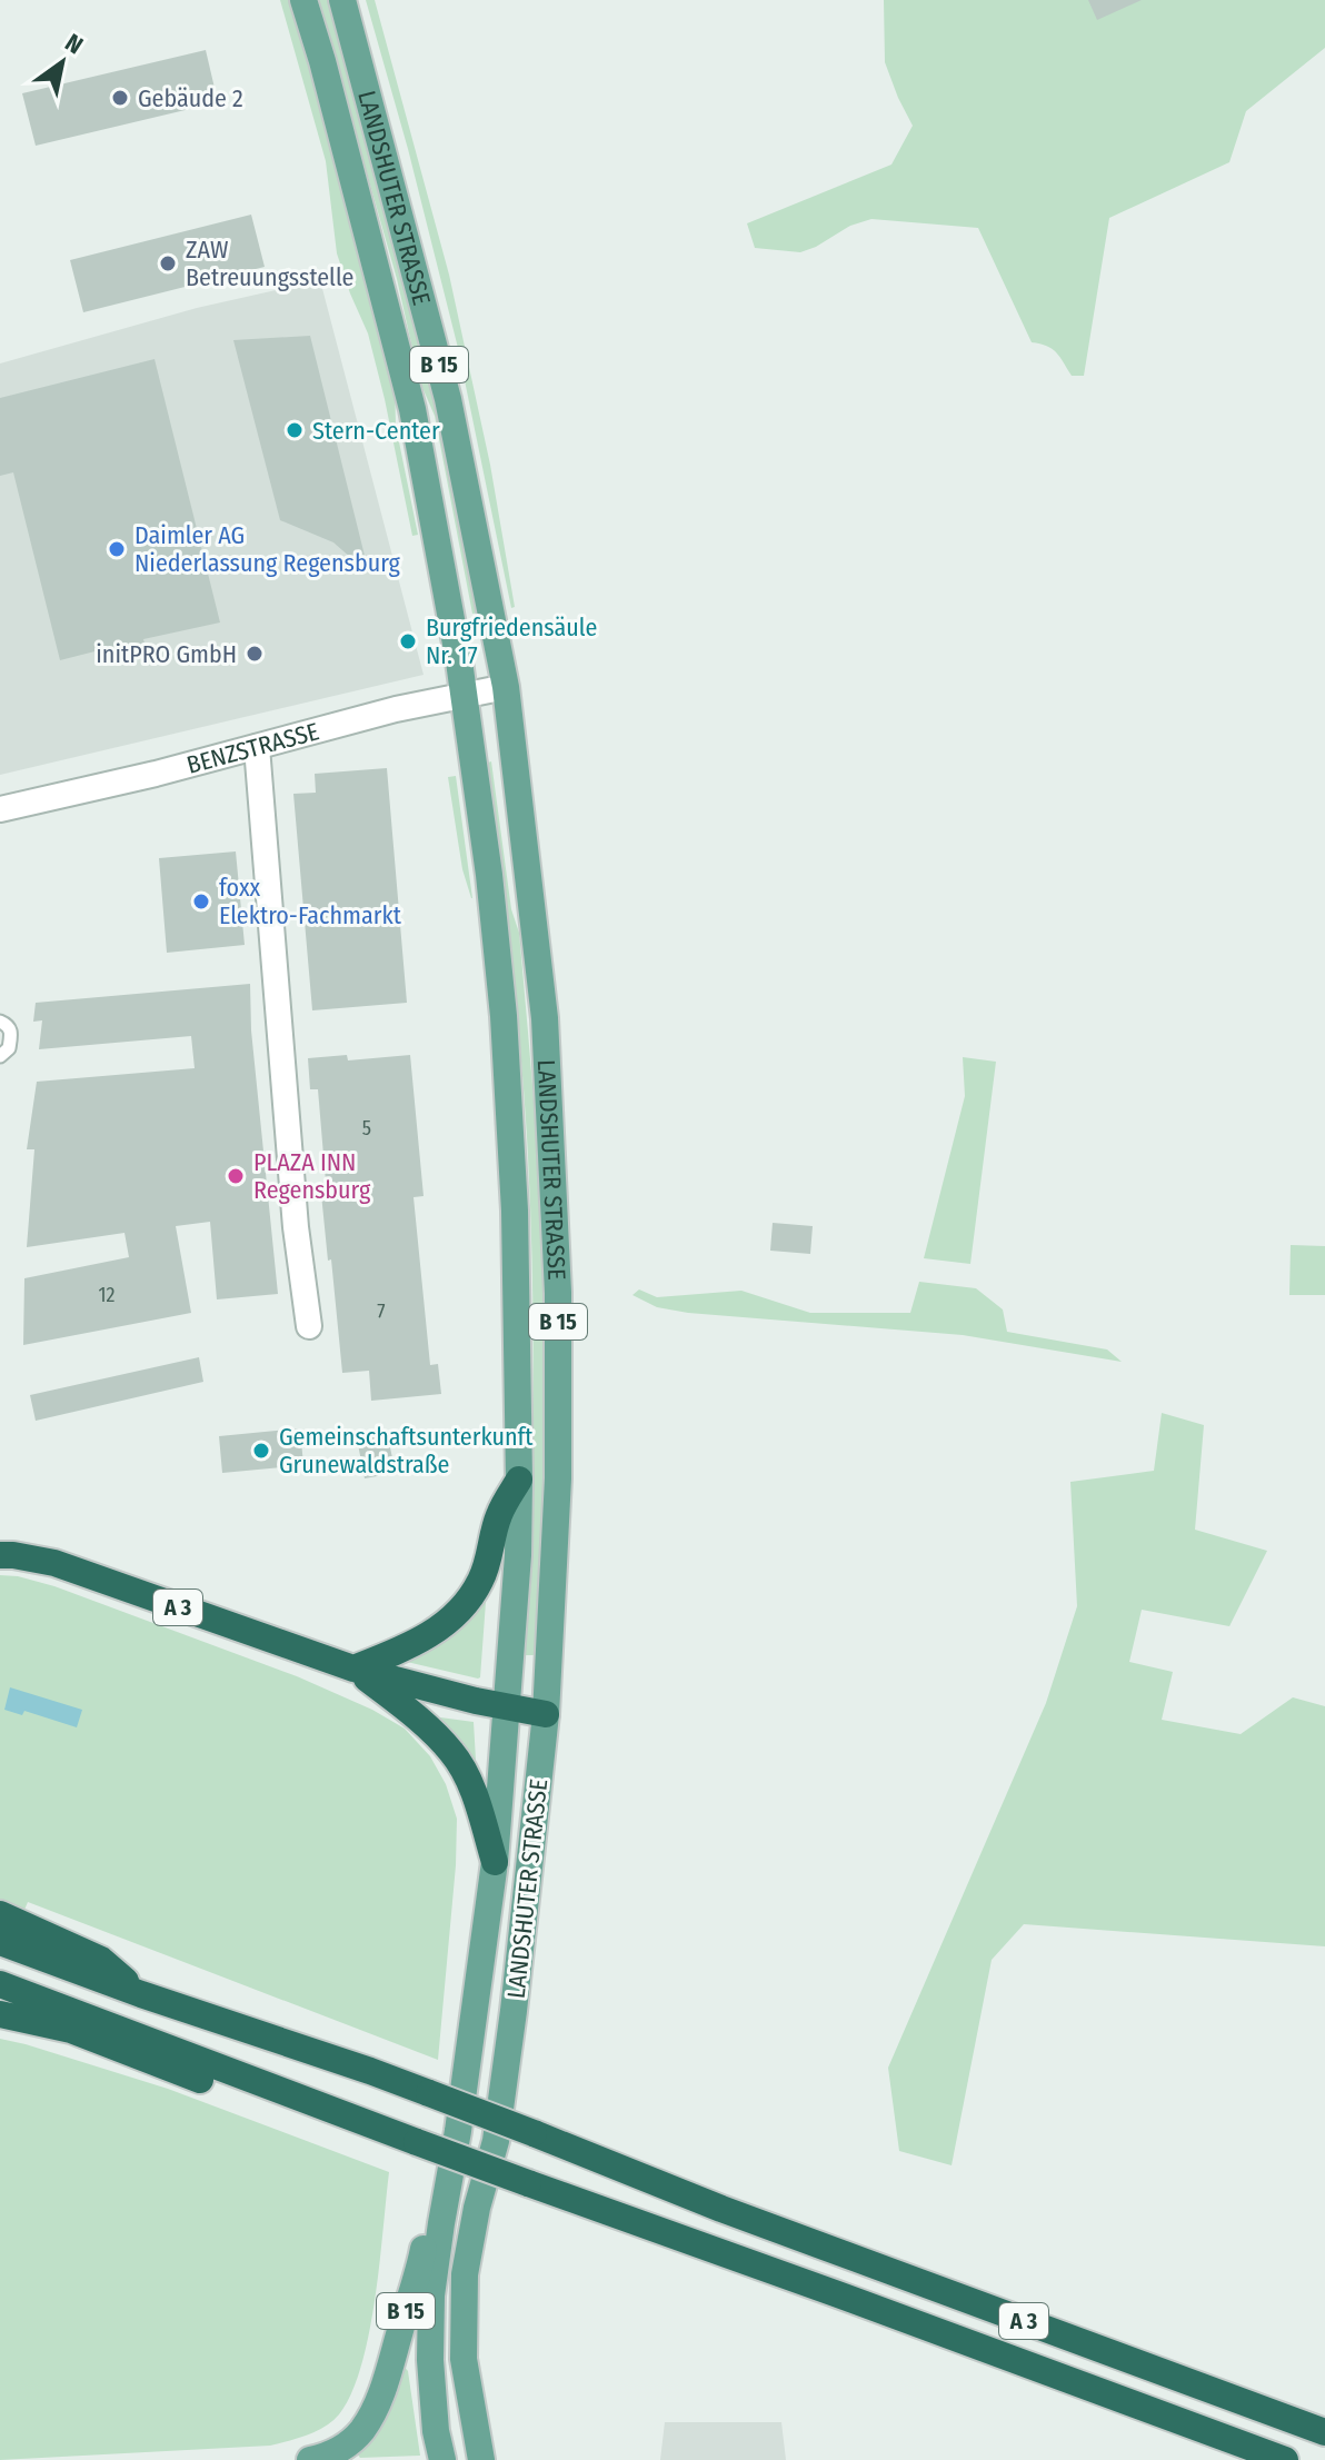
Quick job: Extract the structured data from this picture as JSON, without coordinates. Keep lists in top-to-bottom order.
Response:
{
  "streets": {
    "highway": ["A 3"],
    "main road": ["LANDSHUTER STRASSE", "B 15"],
    "street": ["BENZSTRASSE"]
  },
  "crossings": [
    ["LANDSHUTER STRASSE", "B 15"],
    ["LANDSHUTER STRASSE", "BENZSTRASSE"],
    ["LANDSHUTER STRASSE", "A 3"]
  ],
  "places": [
    "Gebäude 2",
    "ZAW Betreuungsstelle",
    "Stern-Center",
    "Daimler AG Niederlassung Regensburg",
    "Burgfriedensäule Nr. 17",
    "initPRO GmbH",
    "foxx Elektro-Fachmarkt",
    "PLAZA INN Regensburg",
    "Gemeinschaftsunterkunft Grunewaldstraße"
  ],
  "house_numbers": ["5", "12", "7"],
  "north": "top right"
}
